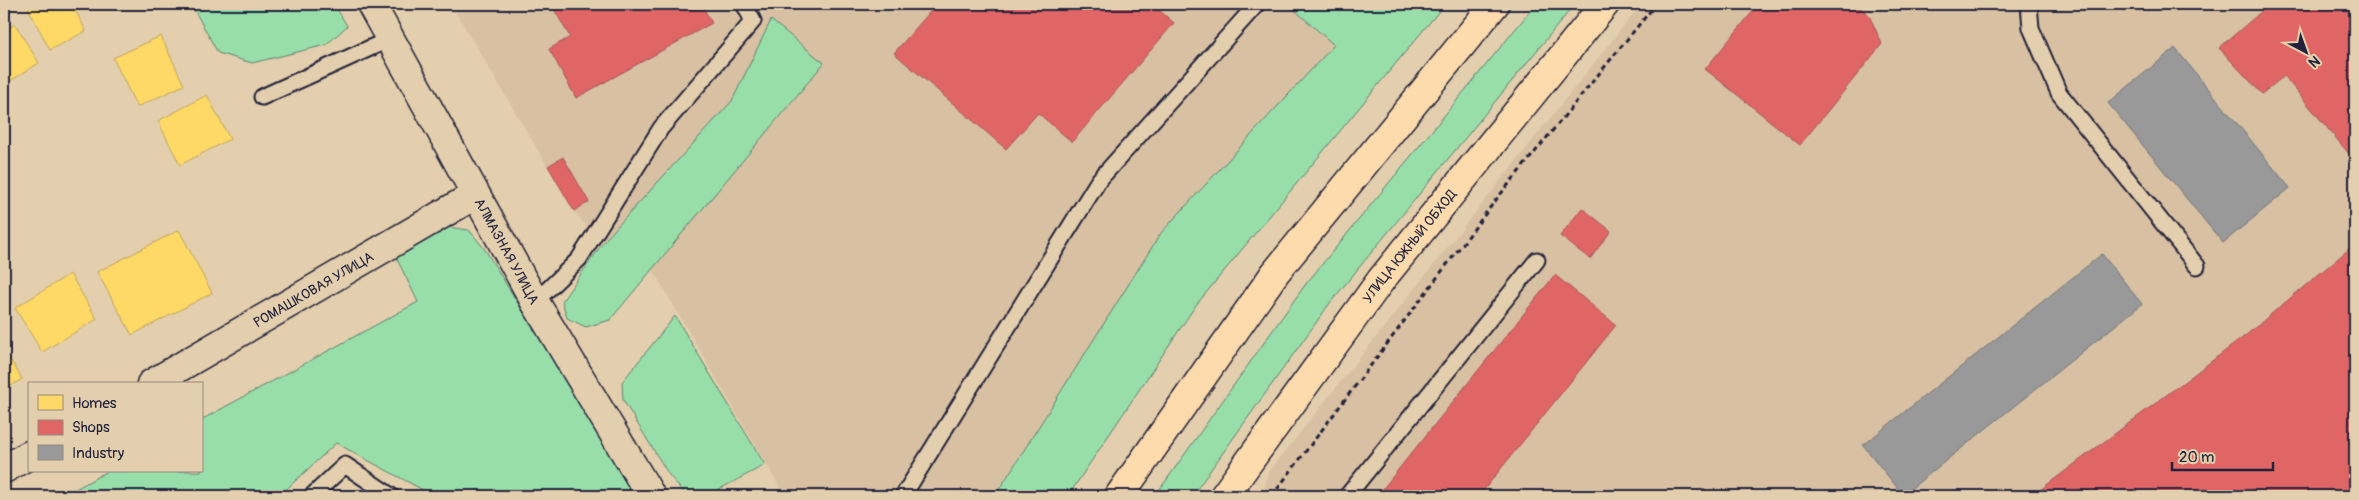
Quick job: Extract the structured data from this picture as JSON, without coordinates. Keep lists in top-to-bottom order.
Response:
{
  "streets": {
    "main road": ["УЛИЦА ЮЖНЫЙ ОБХОД"],
    "street": ["АЛМАЗНАЯ УЛИЦА", "РОМАШКОВАЯ УЛИЦА"]
  },
  "crossings": [
    ["АЛМАЗНАЯ УЛИЦА", "РОМАШКОВАЯ УЛИЦА"]
  ],
  "legend": ["Homes", "Shops", "Industry"],
  "scale_bar": "20 m",
  "north": "bottom right"
}
